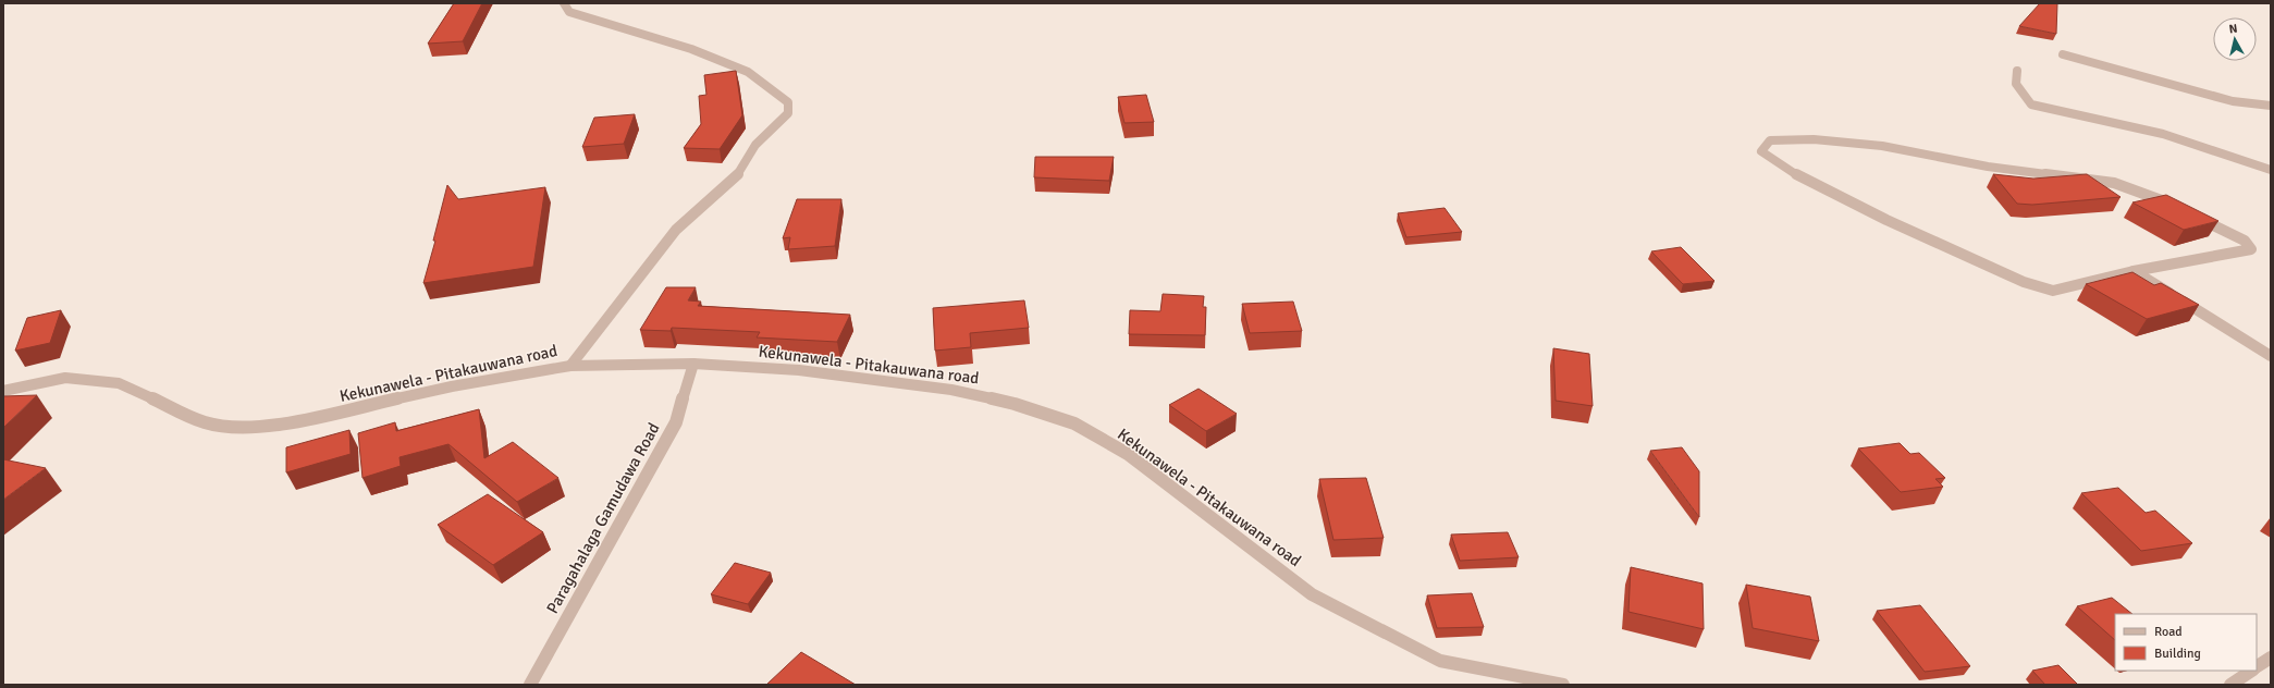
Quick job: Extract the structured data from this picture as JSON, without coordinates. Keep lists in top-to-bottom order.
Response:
{
  "streets": {
    "street": ["Kekunawela - Pitakauwana road", "Paragahalaga Gamudawa Road"]
  },
  "crossings": [
    ["Kekunawela - Pitakauwana road", "Paragahalaga Gamudawa Road"]
  ],
  "legend": ["Road", "Building"],
  "north": "top"
}
